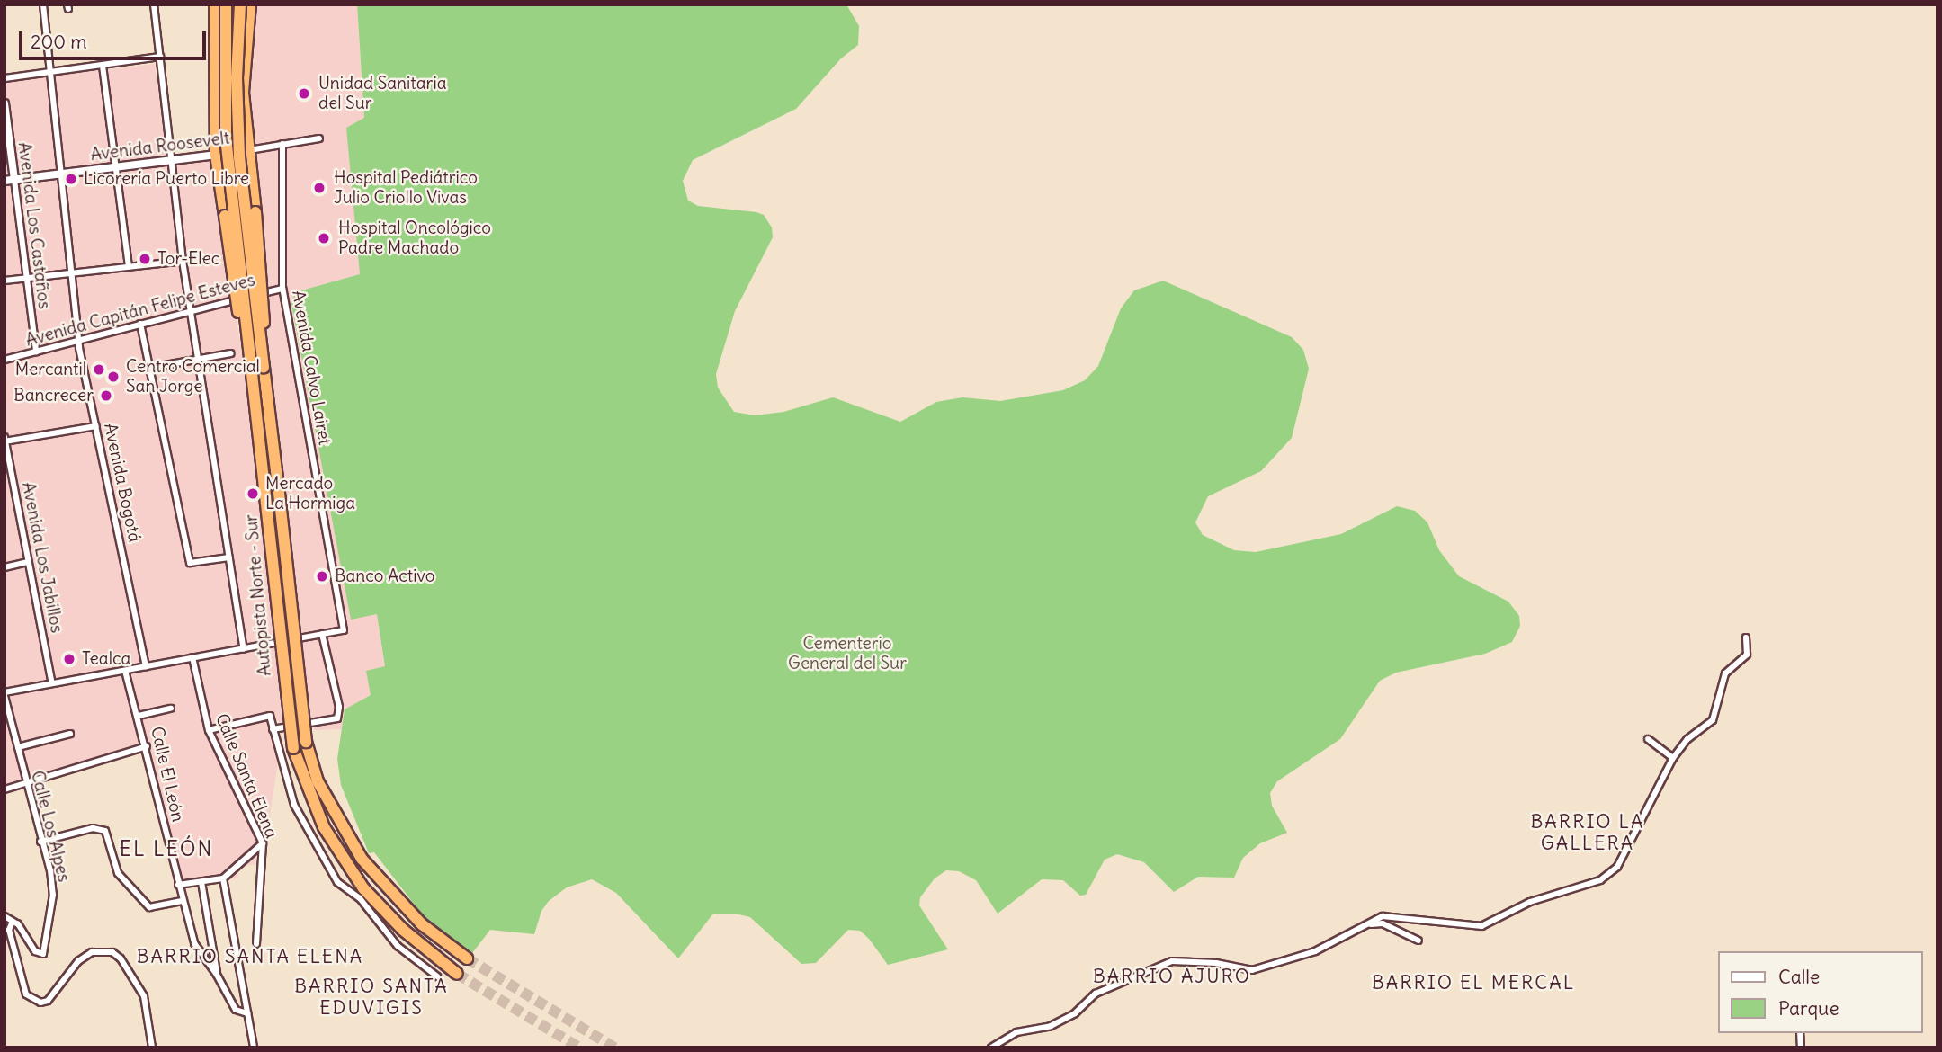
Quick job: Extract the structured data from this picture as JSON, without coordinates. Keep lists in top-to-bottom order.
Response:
{
  "streets": {
    "highway": ["Autopista Norte - Sur"],
    "street": [
      "Avenida Roosevelt",
      "Avenida Los Castaños",
      "Avenida Capitán Felipe Esteves",
      "Avenida Calvo Lairet",
      "Avenida Bogotá",
      "Avenida Los Jabillos",
      "Calle El León",
      "Calle Santa Elena",
      "Calle Los Alpes"
    ]
  },
  "crossings": [
    ["Avenida Roosevelt", "Avenida Los Castaños"],
    ["Avenida Roosevelt", "Avenida Calvo Lairet"],
    ["Avenida Roosevelt", "Avenida Bogotá"],
    ["Avenida Los Castaños", "Avenida Capitán Felipe Esteves"],
    ["Avenida Capitán Felipe Esteves", "Avenida Calvo Lairet"],
    ["Avenida Capitán Felipe Esteves", "Avenida Bogotá"]
  ],
  "districts": [
    "BARRIO LA GALLERA",
    "EL LEÓN",
    "BARRIO SANTA ELENA",
    "BARRIO AJURO",
    "BARRIO EL MERCAL",
    "BARRIO SANTA EDUVIGIS"
  ],
  "parks": ["Cementerio General del Sur"],
  "places": [
    "Unidad Sanitaria del Sur",
    "Licorería Puerto Libre",
    "Hospital Pediátrico Julio Criollo Vivas",
    "Hospital Oncológico Padre Machado",
    "Tor-Elec",
    "Mercantil",
    "Centro Comercial San Jorge",
    "Bancrecer",
    "Mercado La Hormiga",
    "Banco Activo",
    "Tealca"
  ],
  "legend": ["Calle", "Parque"],
  "scale_bar": "200 m"
}
